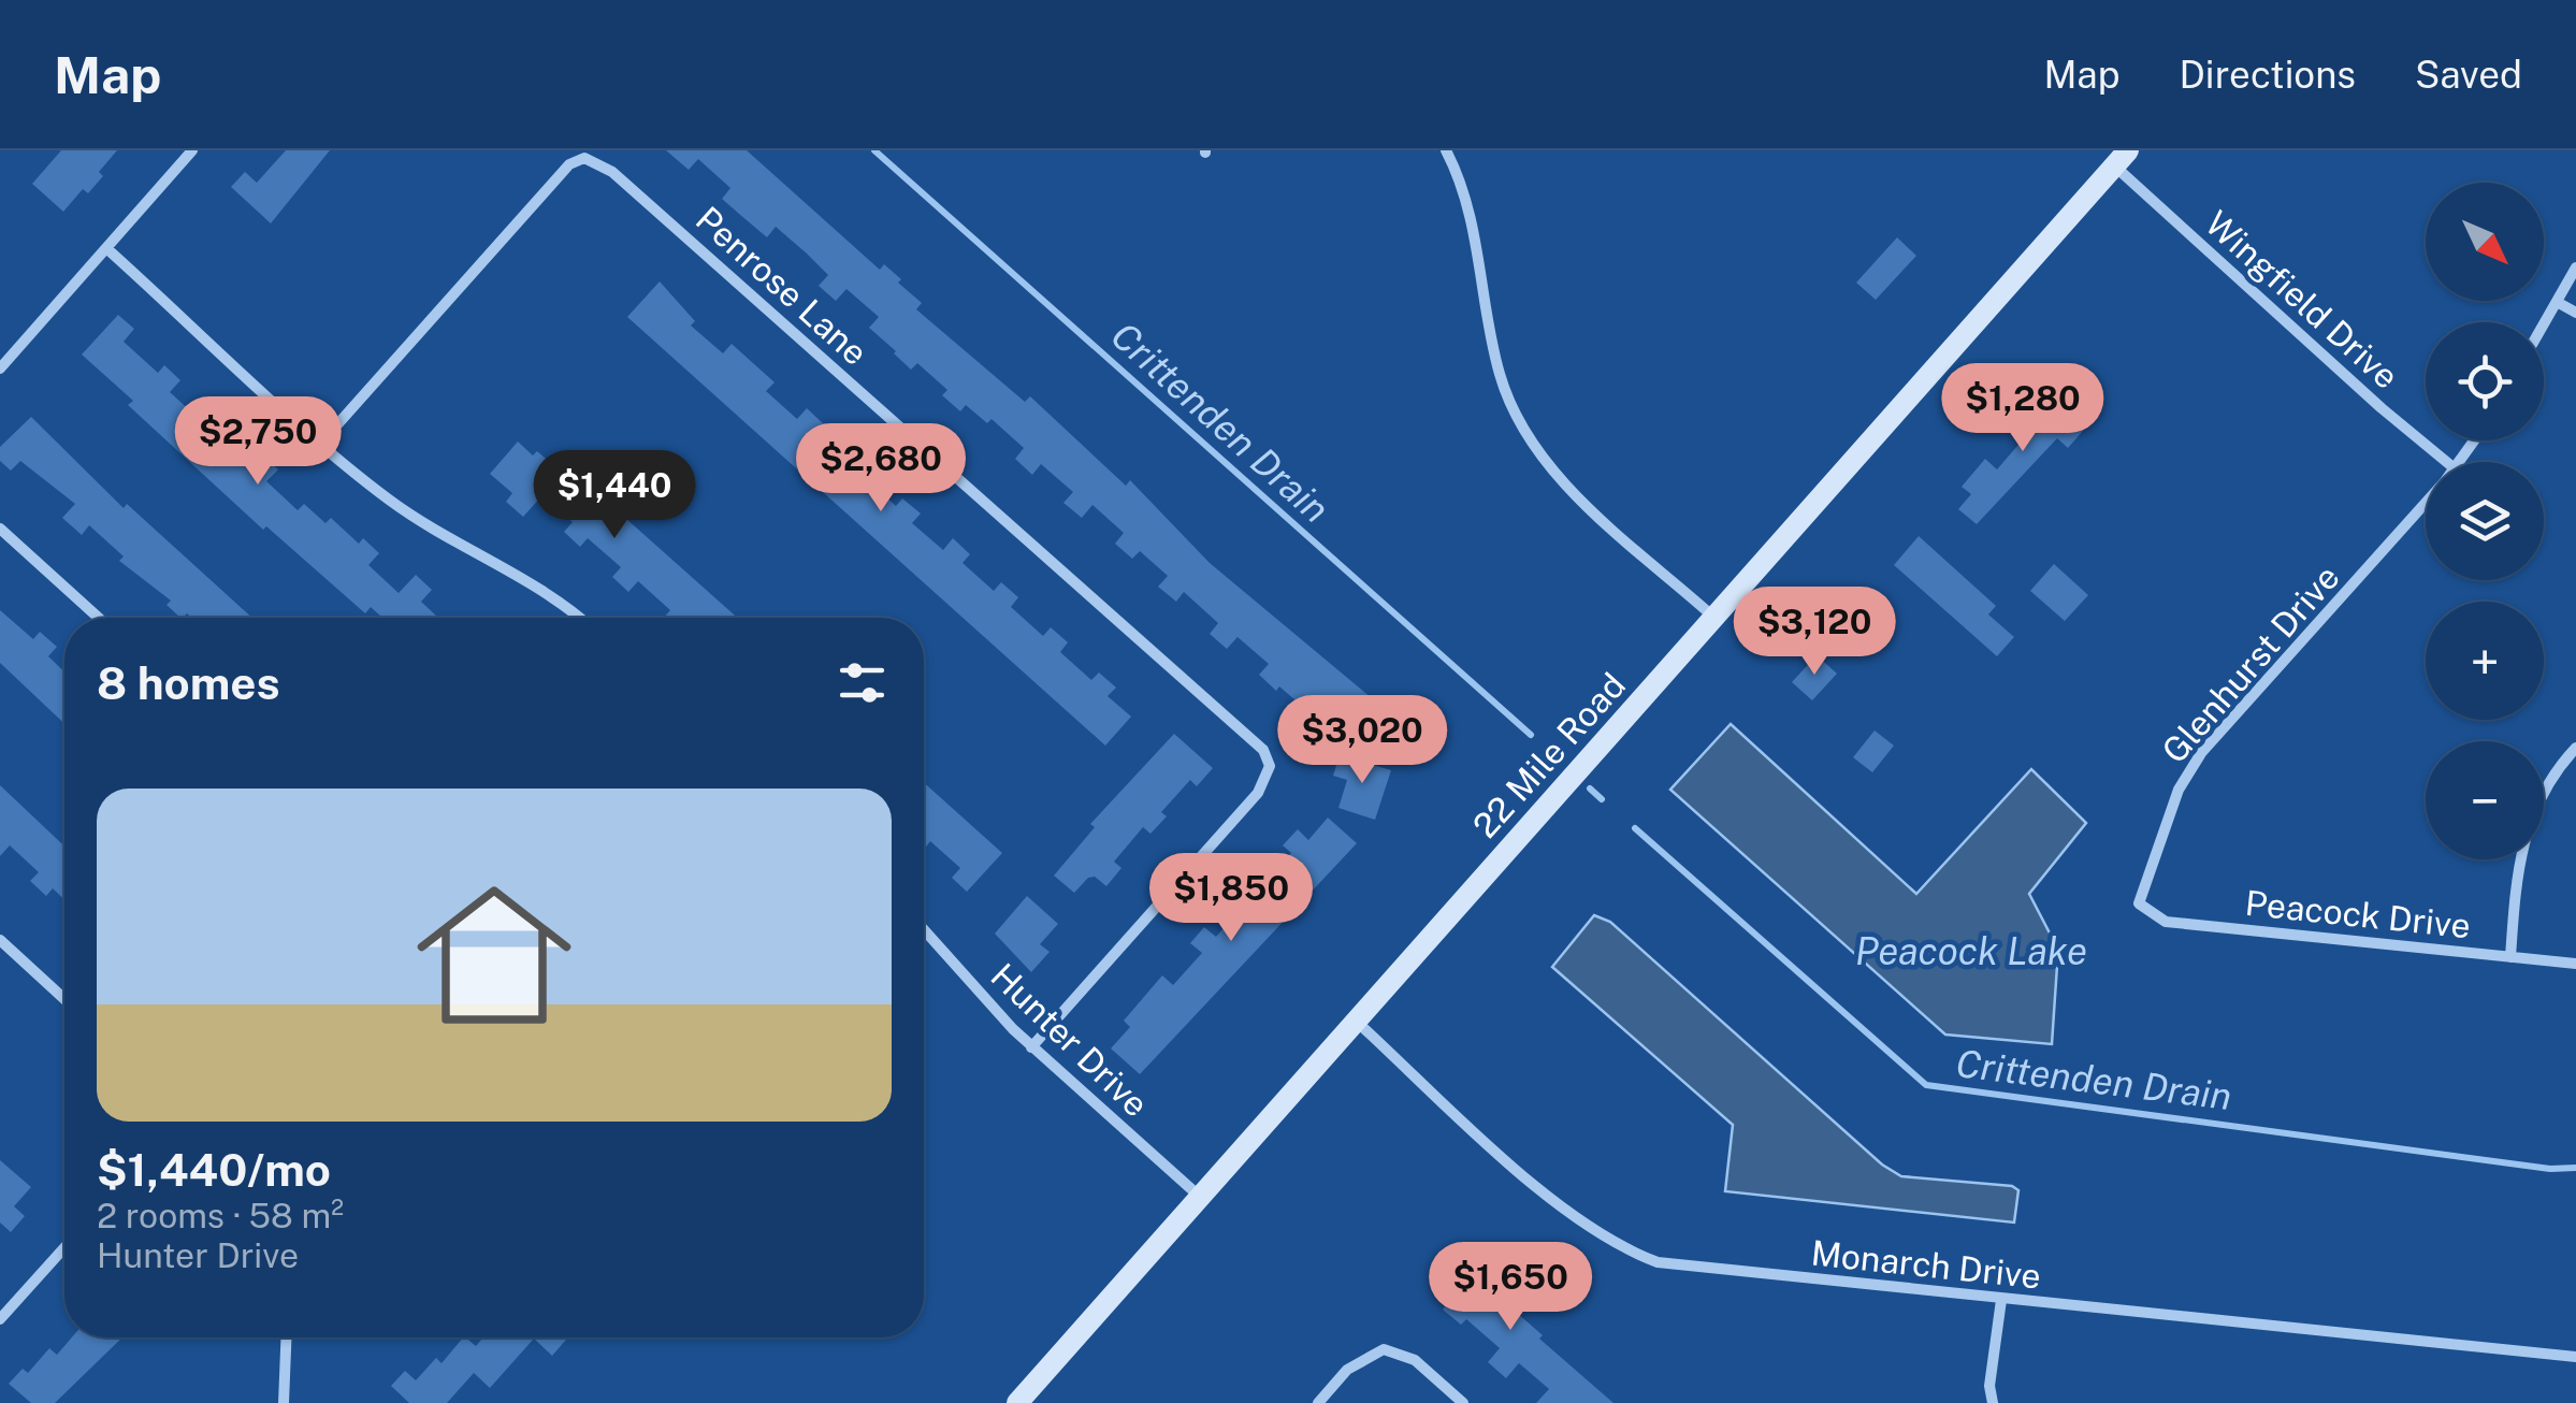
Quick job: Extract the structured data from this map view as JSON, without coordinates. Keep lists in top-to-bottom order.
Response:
{
  "streets": {
    "street": [
      "Penrose Lane",
      "Wingfield Drive",
      "Glenhurst Drive",
      "22 Mile Road",
      "Peacock Drive",
      "Hunter Drive",
      "Monarch Drive"
    ]
  },
  "crossings": [
    ["Penrose Lane", "Hunter Drive"],
    ["Wingfield Drive", "22 Mile Road"],
    ["Glenhurst Drive", "Peacock Drive"],
    ["22 Mile Road", "Hunter Drive"],
    ["22 Mile Road", "Monarch Drive"]
  ],
  "water": ["Crittenden Drain", "Peacock Lake"],
  "north": "bottom right",
  "page": {
    "header": "Map",
    "nav": ["Map", "Directions", "Saved"],
    "map_buttons": ["+", "−"],
    "price": [
      "$1,280",
      "$2,750",
      "$2,680",
      "$1,440",
      "$3,120",
      "$3,020",
      "$1,850",
      "$1,650"
    ],
    "heading": "8 homes",
    "list": [
      {
        "name": "$1,440/mo",
        "note": "2 rooms · 58 m² · Hunter Drive"
      }
    ]
  }
}
